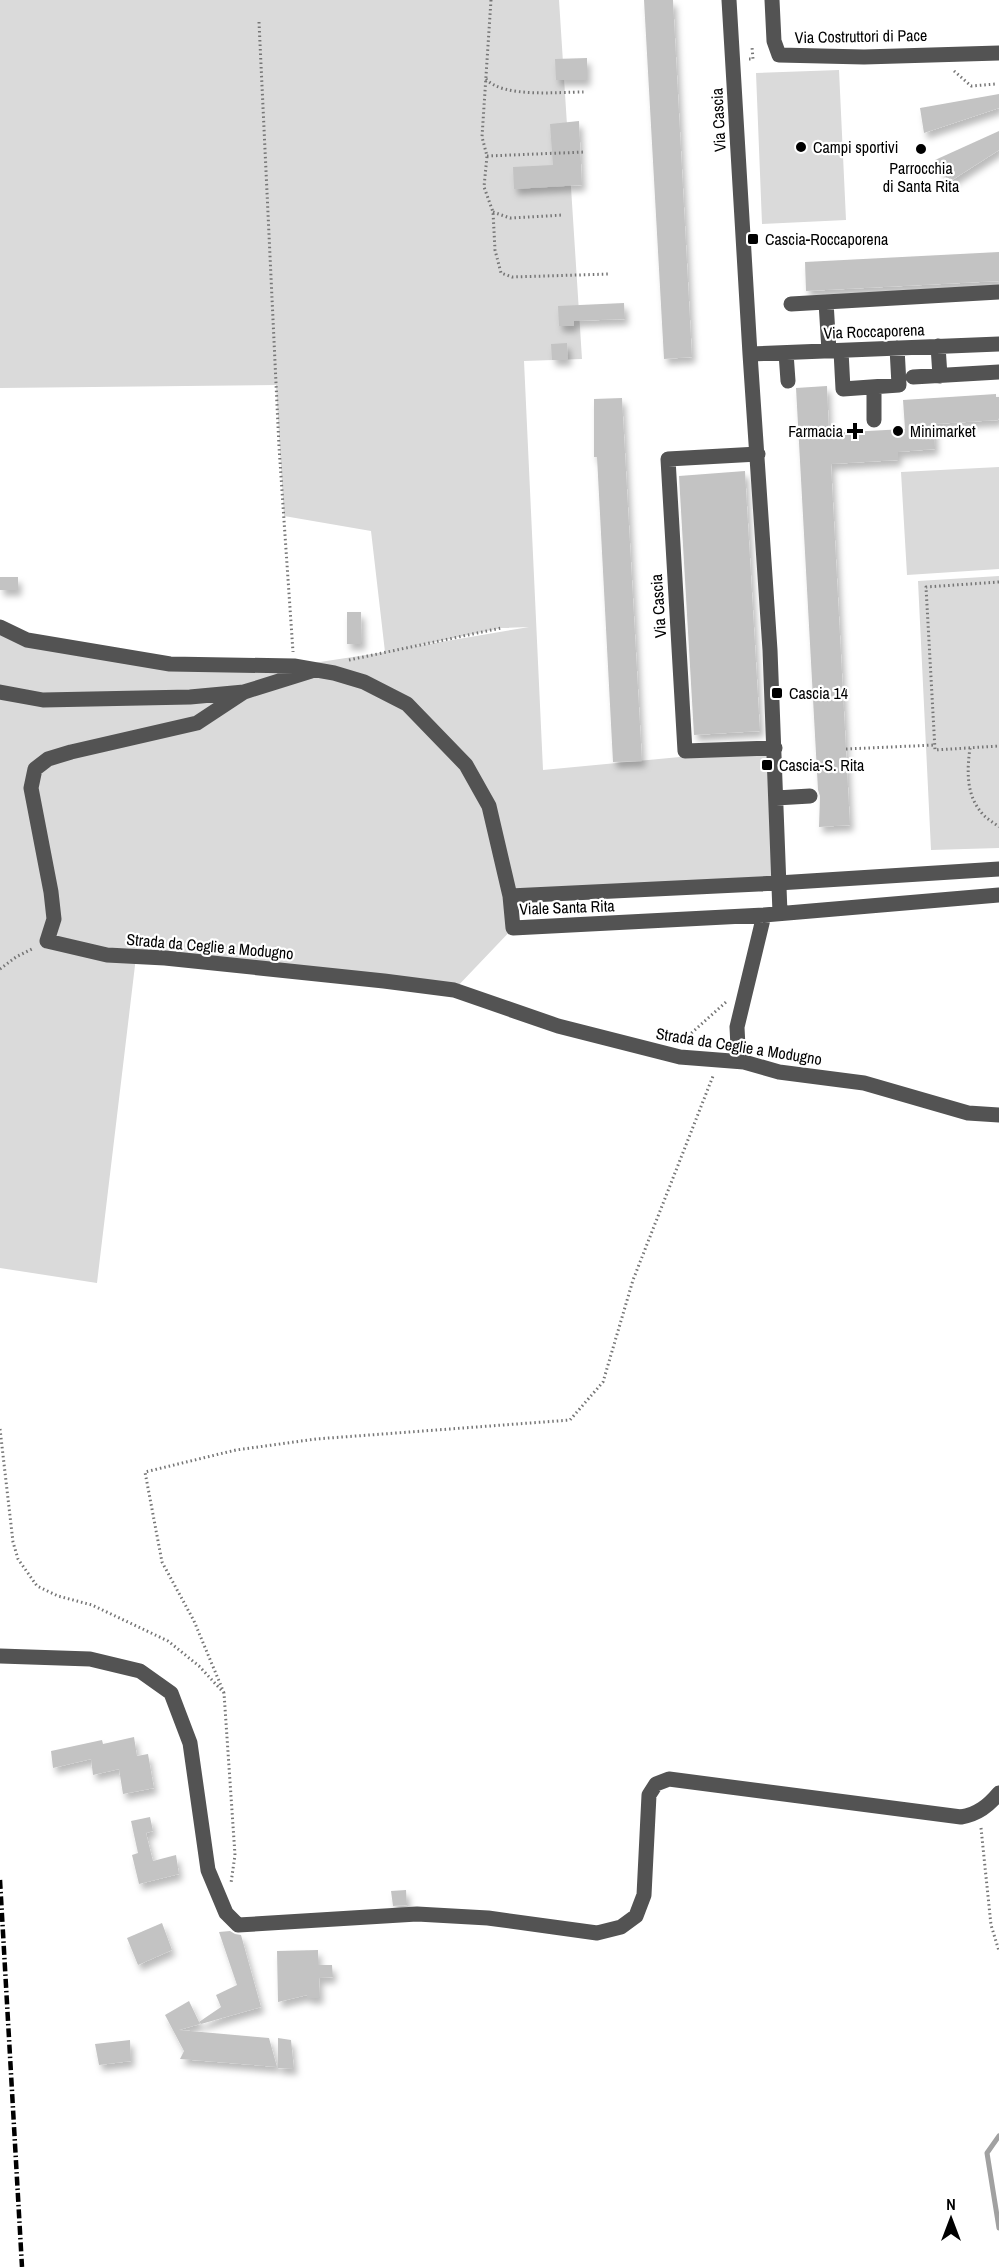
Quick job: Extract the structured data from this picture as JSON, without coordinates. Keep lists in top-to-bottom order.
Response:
{
  "streets": {
    "street": [
      "Via Costruttori di Pace",
      "Via Cascia",
      "Via Roccaporena",
      "Viale Santa Rita",
      "Strada da Ceglie a Modugno"
    ]
  },
  "crossings": [
    ["Via Cascia", "Via Roccaporena"],
    ["Via Cascia", "Viale Santa Rita"]
  ],
  "places": {
    "other": ["Campi sportivi", "Parrocchia di Santa Rita", "Minimarket"],
    "transit": ["Cascia-Roccaporena", "Cascia 14", "Cascia-S. Rita"],
    "health": ["Farmacia"]
  },
  "north": "top"
}
